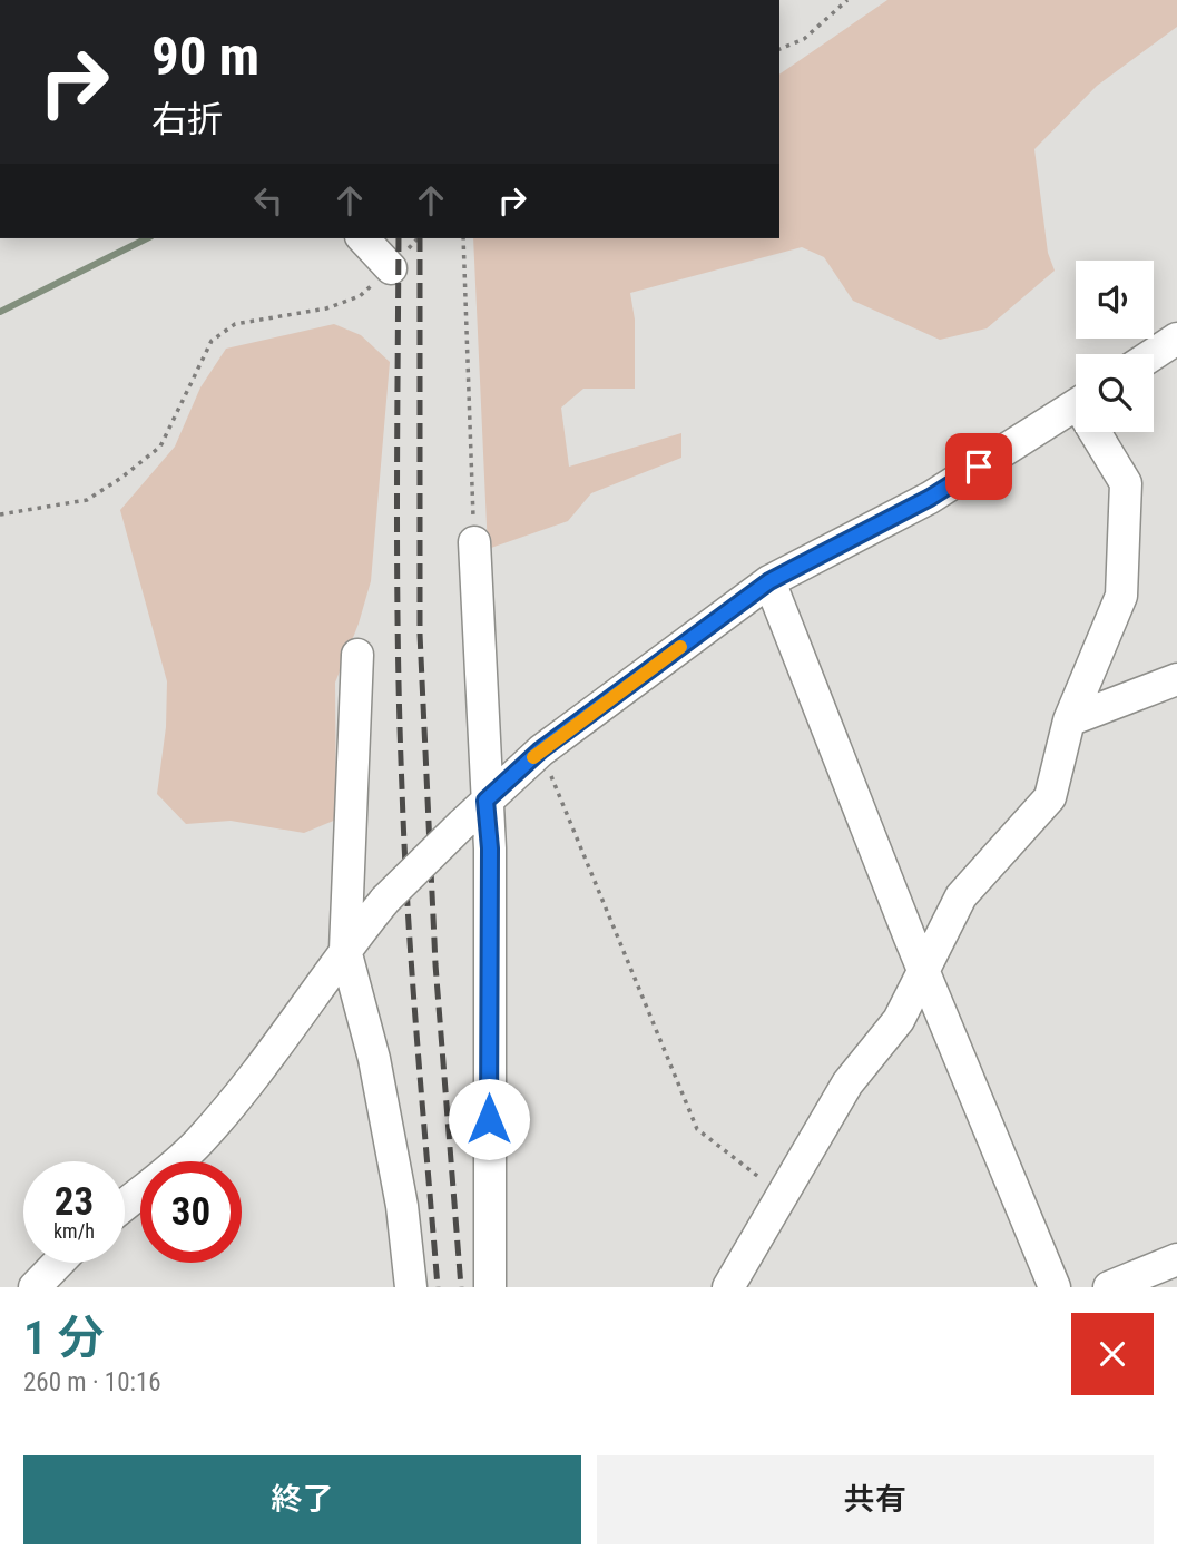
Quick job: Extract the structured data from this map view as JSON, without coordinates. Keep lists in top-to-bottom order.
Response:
{
  "page": {
    "turn": ["90 m", "右折"],
    "speed": "23 km/h",
    "limit": "30",
    "heading": ["1 分", "260 m · 10:16"],
    "buttons": ["終了", "共有"]
  }
}
